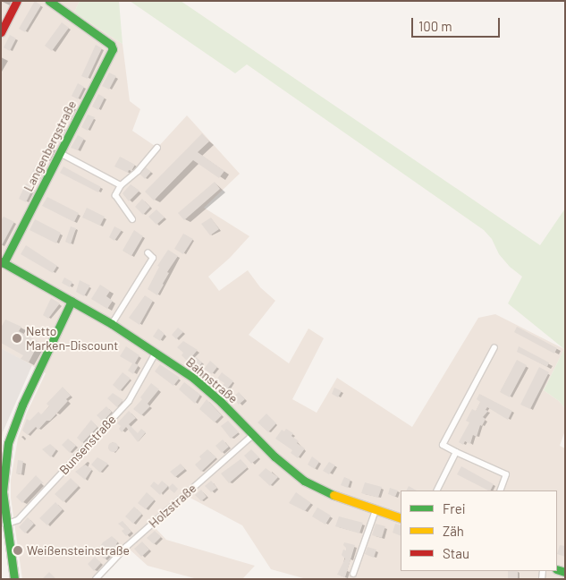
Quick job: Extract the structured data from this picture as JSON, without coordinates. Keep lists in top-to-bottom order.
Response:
{
  "streets": {
    "street": [
      "Langenbergstraße",
      "Bahnstraße",
      "Bunsenstraße",
      "Holzstraße"
    ]
  },
  "crossings": [
    ["Langenbergstraße", "Bahnstraße"],
    ["Bahnstraße", "Bunsenstraße"],
    ["Bahnstraße", "Holzstraße"]
  ],
  "places": ["Netto Marken-Discount", "Weißensteinstraße"],
  "legend": ["Frei", "Zäh", "Stau"],
  "scale_bar": "100 m"
}
